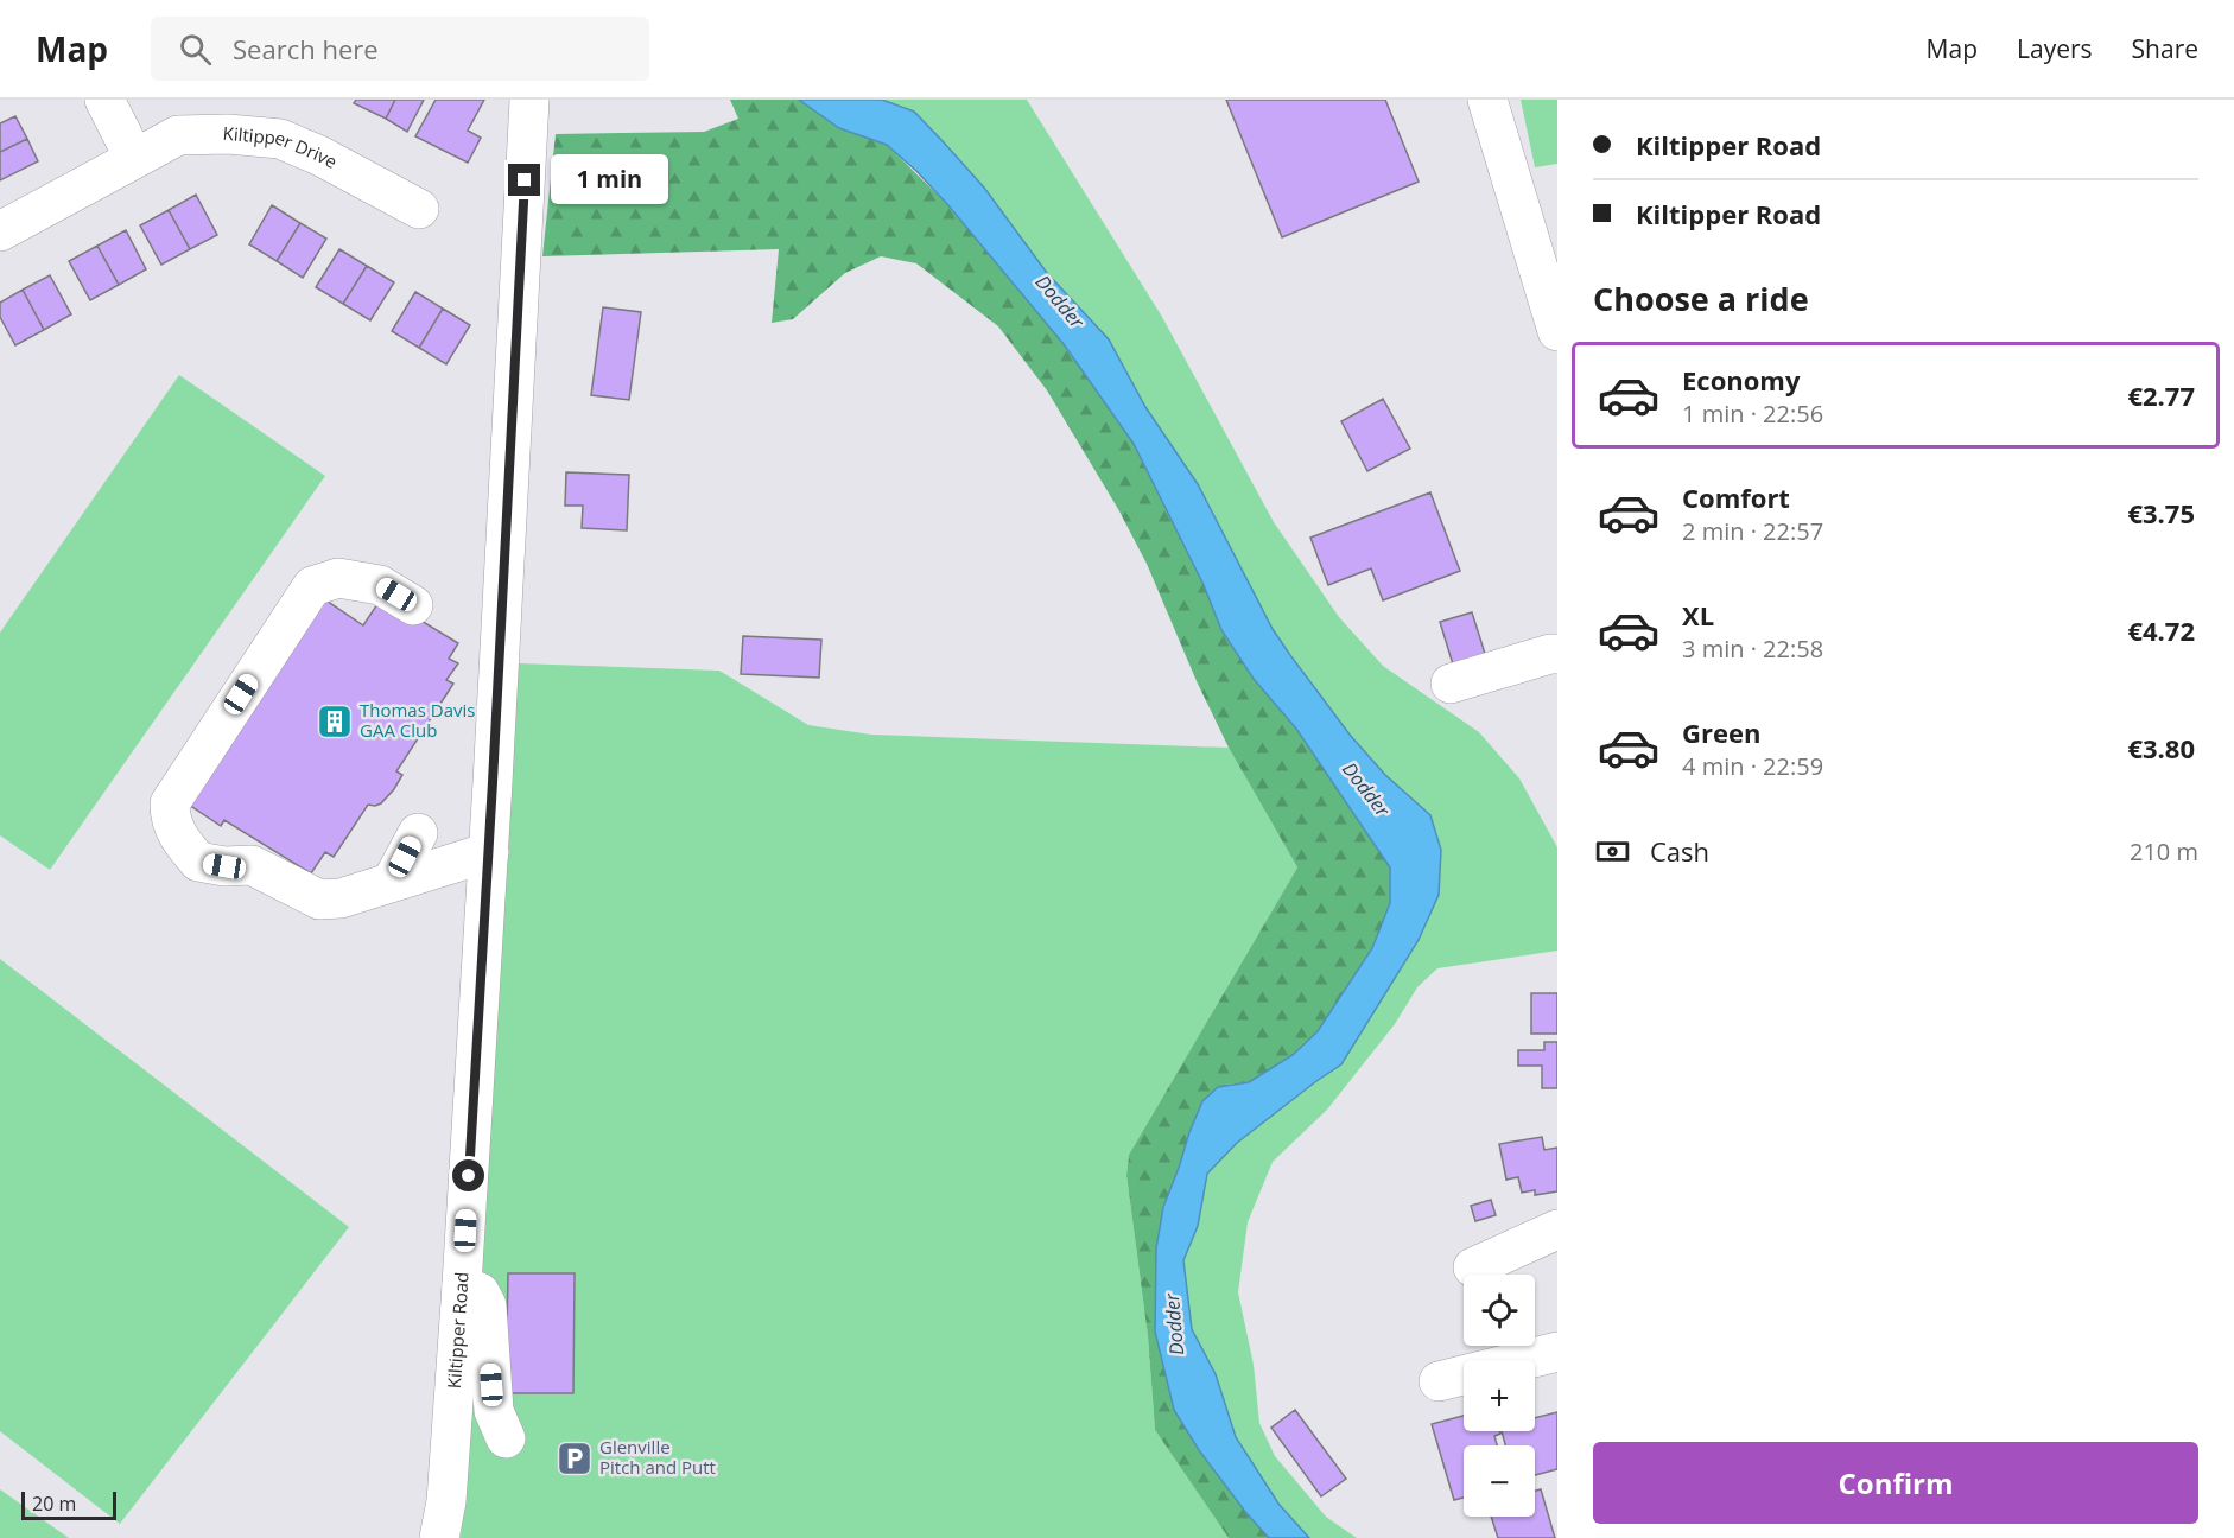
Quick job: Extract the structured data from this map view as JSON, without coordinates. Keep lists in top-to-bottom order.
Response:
{
  "streets": {
    "street": ["Kiltipper Drive", "Kiltipper Road"]
  },
  "water": ["Dodder"],
  "places": {
    "building": ["Thomas Davis GAA Club"],
    "parking": ["Glenville Pitch and Putt"]
  },
  "scale_bar": "20 m",
  "page": {
    "header": "Map",
    "search": "Search here",
    "nav": ["Map", "Layers", "Share"],
    "banner": ["Kiltipper Road", "Kiltipper Road"],
    "bubble": "1 min",
    "heading": "Choose a ride",
    "list": [
      {
        "name": "Economy",
        "note": "1 min · 22:56",
        "value": "€2.77"
      },
      {
        "name": "Comfort",
        "note": "2 min · 22:57",
        "value": "€3.75"
      },
      {
        "name": "XL",
        "note": "3 min · 22:58",
        "value": "€4.72"
      },
      {
        "name": "Green",
        "note": "4 min · 22:59",
        "value": "€3.80"
      }
    ],
    "pay": ["Cash", "210 m"],
    "map_buttons": ["+", "−"],
    "buttons": "Confirm",
    "scale": "20 m"
  }
}
